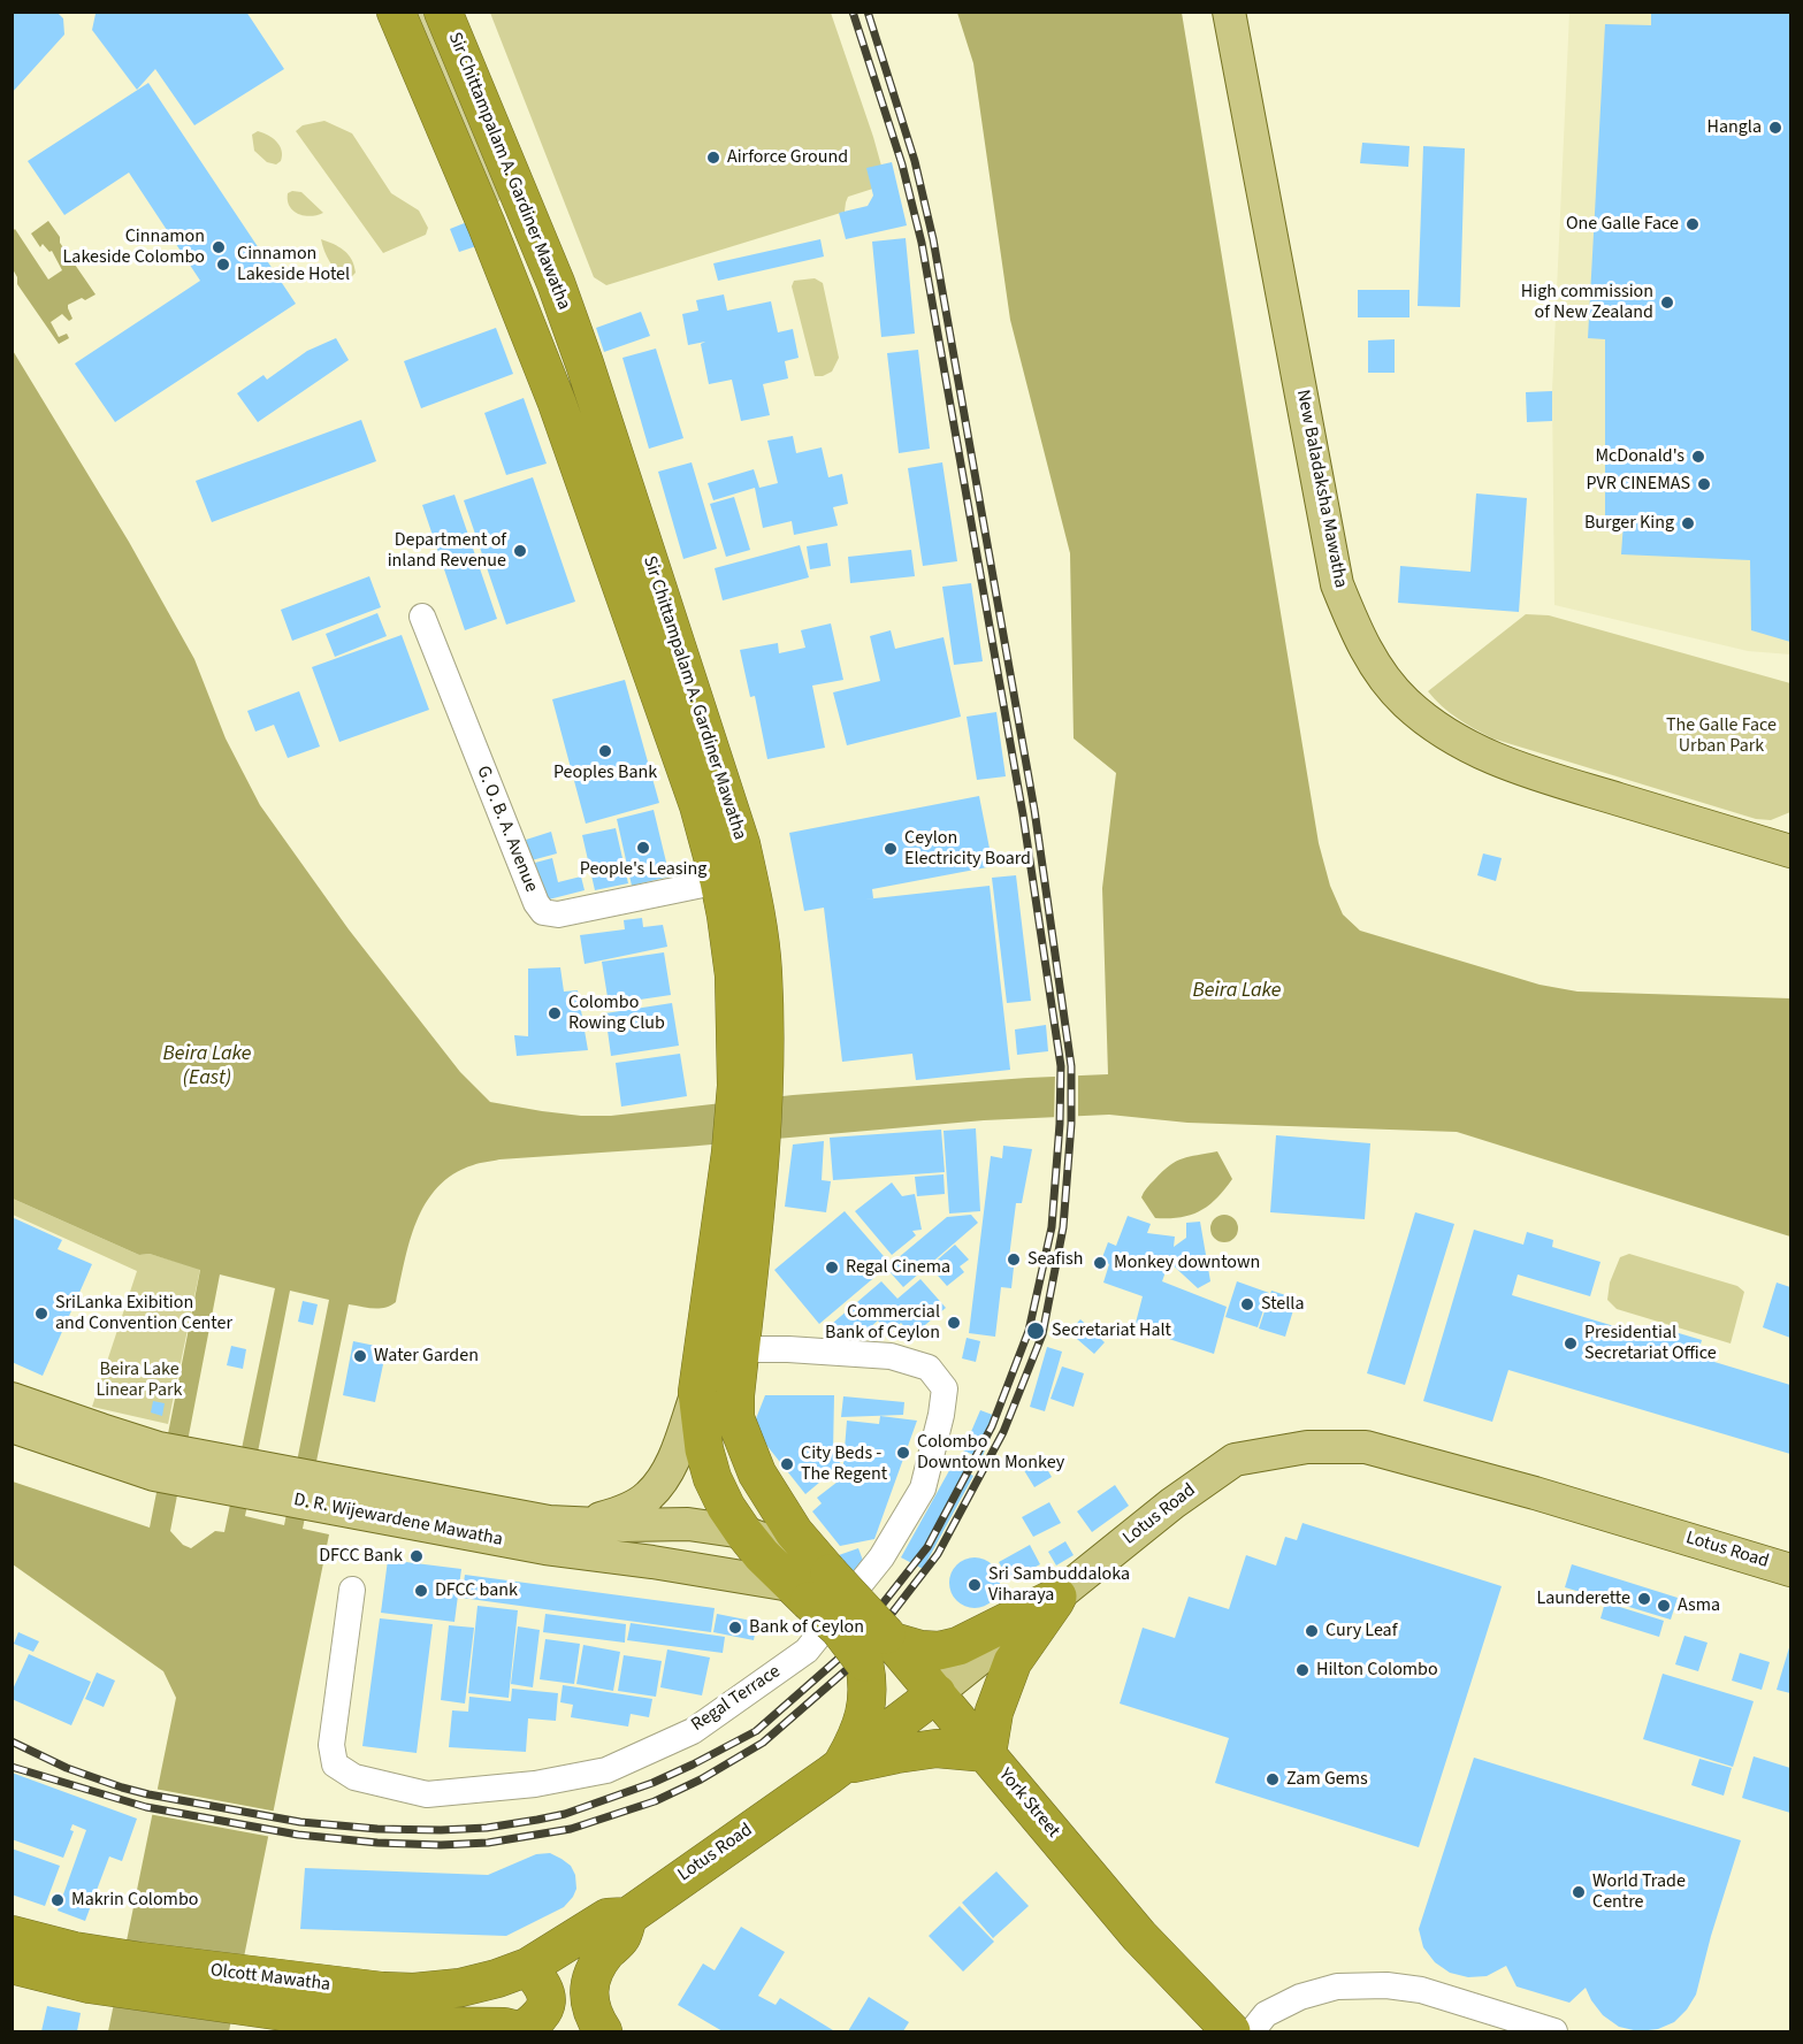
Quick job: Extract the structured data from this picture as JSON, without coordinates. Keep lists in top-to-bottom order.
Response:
{
  "streets": {
    "highway": [
      "Sir Chittampalam A. Gardiner Mawatha",
      "Lotus Road",
      "York Street",
      "Olcott Mawatha"
    ],
    "main road": ["New Baladaksha Mawatha", "D. R. Wijewardene Mawatha"],
    "street": ["G. O. B. A. Avenue", "Regal Terrace"]
  },
  "crossings": [
    ["Sir Chittampalam A. Gardiner Mawatha", "G. O. B. A. Avenue"],
    ["Sir Chittampalam A. Gardiner Mawatha", "D. R. Wijewardene Mawatha"],
    ["Sir Chittampalam A. Gardiner Mawatha", "Regal Terrace"],
    ["Sir Chittampalam A. Gardiner Mawatha", "York Street"],
    ["Lotus Road", "York Street"],
    ["Lotus Road", "Olcott Mawatha"],
    ["D. R. Wijewardene Mawatha", "York Street"]
  ],
  "water": ["Beira Lake", "Beira Lake (East)"],
  "parks": ["The Galle Face Urban Park", "Beira Lake Linear Park"],
  "places": [
    "Hangla",
    "Airforce Ground",
    "One Galle Face",
    "Cinnamon Lakeside Colombo",
    "Cinnamon Lakeside Hotel",
    "High commission of New Zealand",
    "McDonald's",
    "PVR CINEMAS",
    "Burger King",
    "Department of inland Revenue",
    "Peoples Bank",
    "People's Leasing",
    "Ceylon Electricity Board",
    "Colombo Rowing Club",
    "Seafish",
    "Monkey downtown",
    "Regal Cinema",
    "Stella",
    "SriLanka Exibition and Convention Center",
    "Commercial Bank of Ceylon",
    "Secretariat Halt",
    "Presidential Secretariat Office",
    "Water Garden",
    "Colombo Downtown Monkey",
    "City Beds - The Regent",
    "DFCC Bank",
    "Sri Sambuddaloka Viharaya",
    "DFCC bank",
    "Launderette",
    "Asma",
    "Bank of Ceylon",
    "Cury Leaf",
    "Hilton Colombo",
    "Zam Gems",
    "World Trade Centre",
    "Makrin Colombo"
  ]
}
